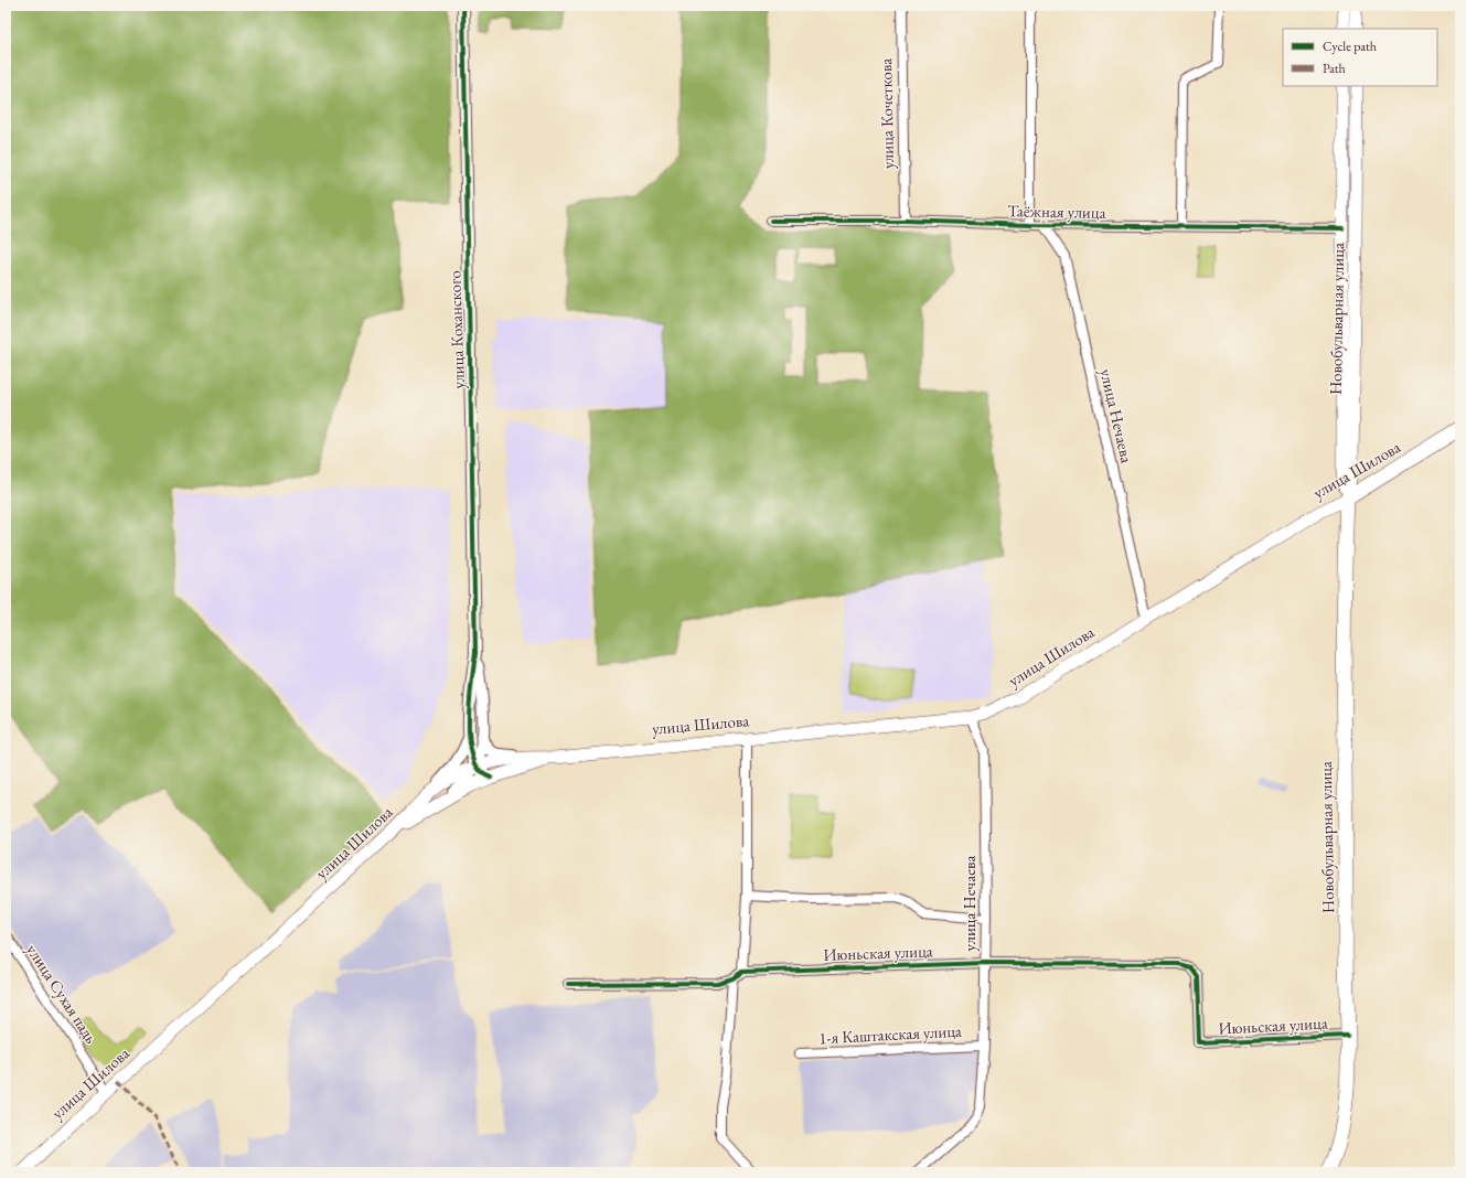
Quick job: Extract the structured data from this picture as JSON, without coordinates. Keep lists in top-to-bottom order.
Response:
{
  "streets": {
    "main road": ["Новобульварная улица", "улица Шилова"],
    "street": [
      "улица Кочеткова",
      "Таёжная улица",
      "улица Коханского",
      "улица Нечаева",
      "Июньская улица",
      "улица Сухая падь",
      "1-я Каштакская улица"
    ]
  },
  "crossings": [
    ["улица Кочеткова", "Таёжная улица"],
    ["Таёжная улица", "Новобульварная улица"],
    ["Таёжная улица", "улица Нечаева"],
    ["Новобульварная улица", "улица Шилова"],
    ["Новобульварная улица", "Июньская улица"],
    ["улица Нечаева", "улица Шилова"],
    ["улица Нечаева", "Июньская улица"],
    ["улица Нечаева", "1-я Каштакская улица"],
    ["улица Шилова", "улица Сухая падь"]
  ],
  "legend": ["Cycle path", "Path"]
}
